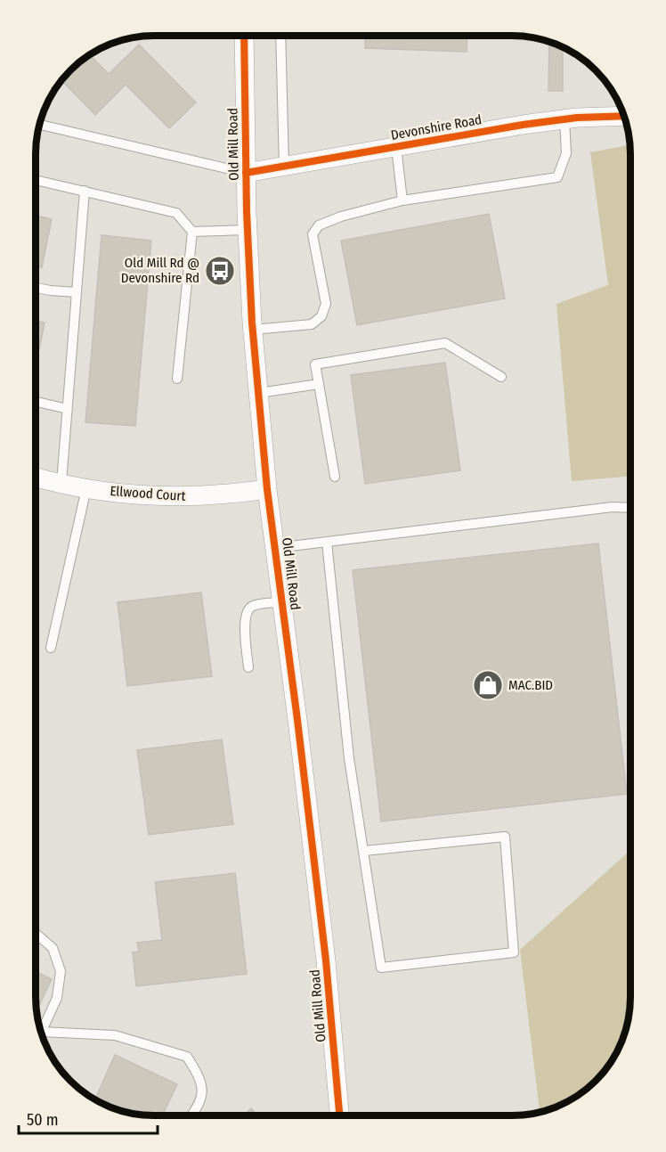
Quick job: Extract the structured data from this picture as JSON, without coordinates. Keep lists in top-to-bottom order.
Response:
{
  "streets": {
    "street": ["Devonshire Road", "Old Mill Road", "Ellwood Court"]
  },
  "crossings": [
    ["Devonshire Road", "Old Mill Road"],
    ["Old Mill Road", "Ellwood Court"]
  ],
  "places": {
    "bus stop": ["Old Mill Rd @ Devonshire Rd"],
    "shop": ["MAC.BID"]
  },
  "scale_bar": "50 m"
}
